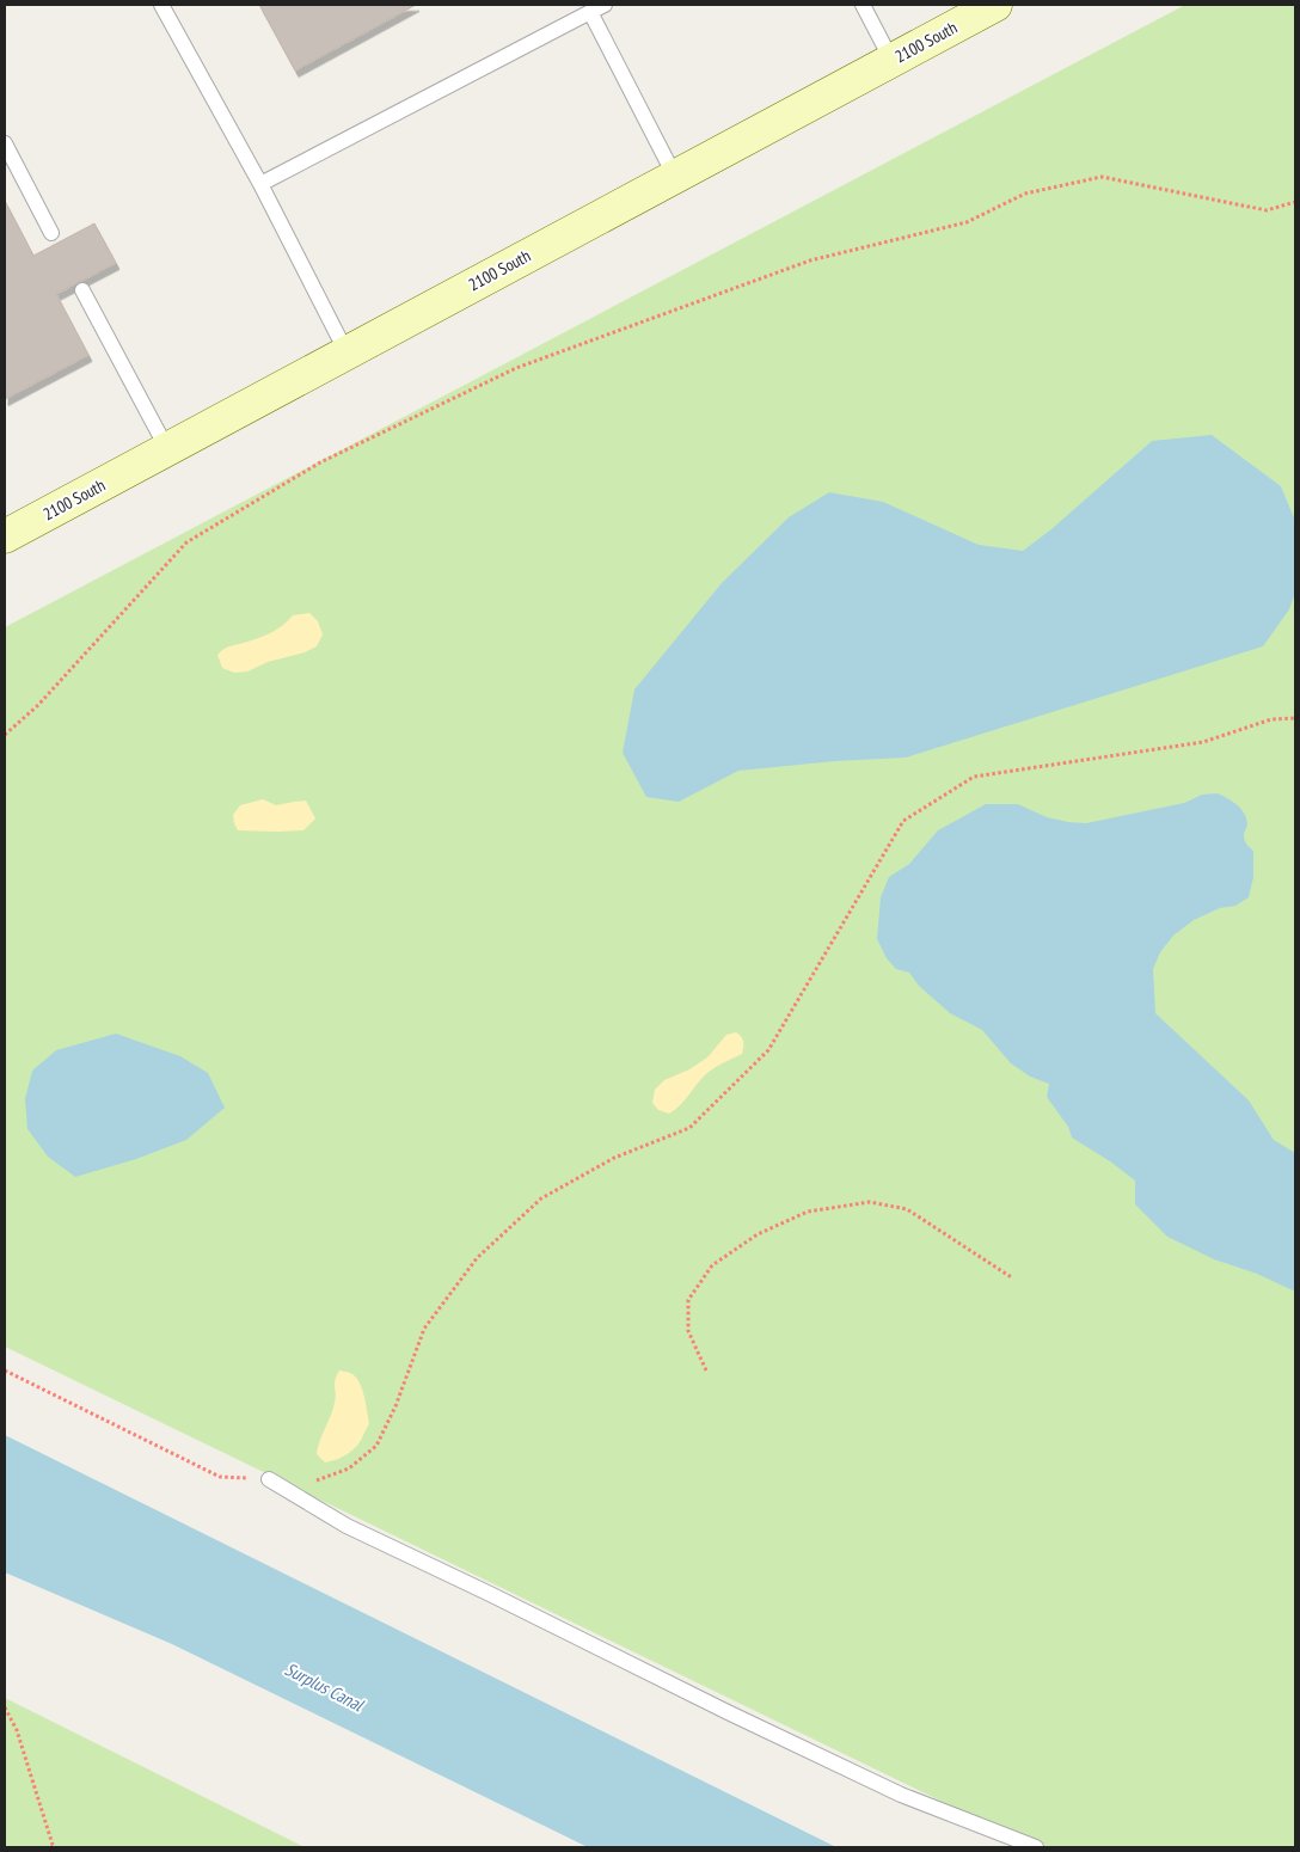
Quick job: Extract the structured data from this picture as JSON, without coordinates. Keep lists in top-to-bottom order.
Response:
{
  "streets": {
    "street": ["2100 South"]
  },
  "water": ["Surplus Canal"]
}
